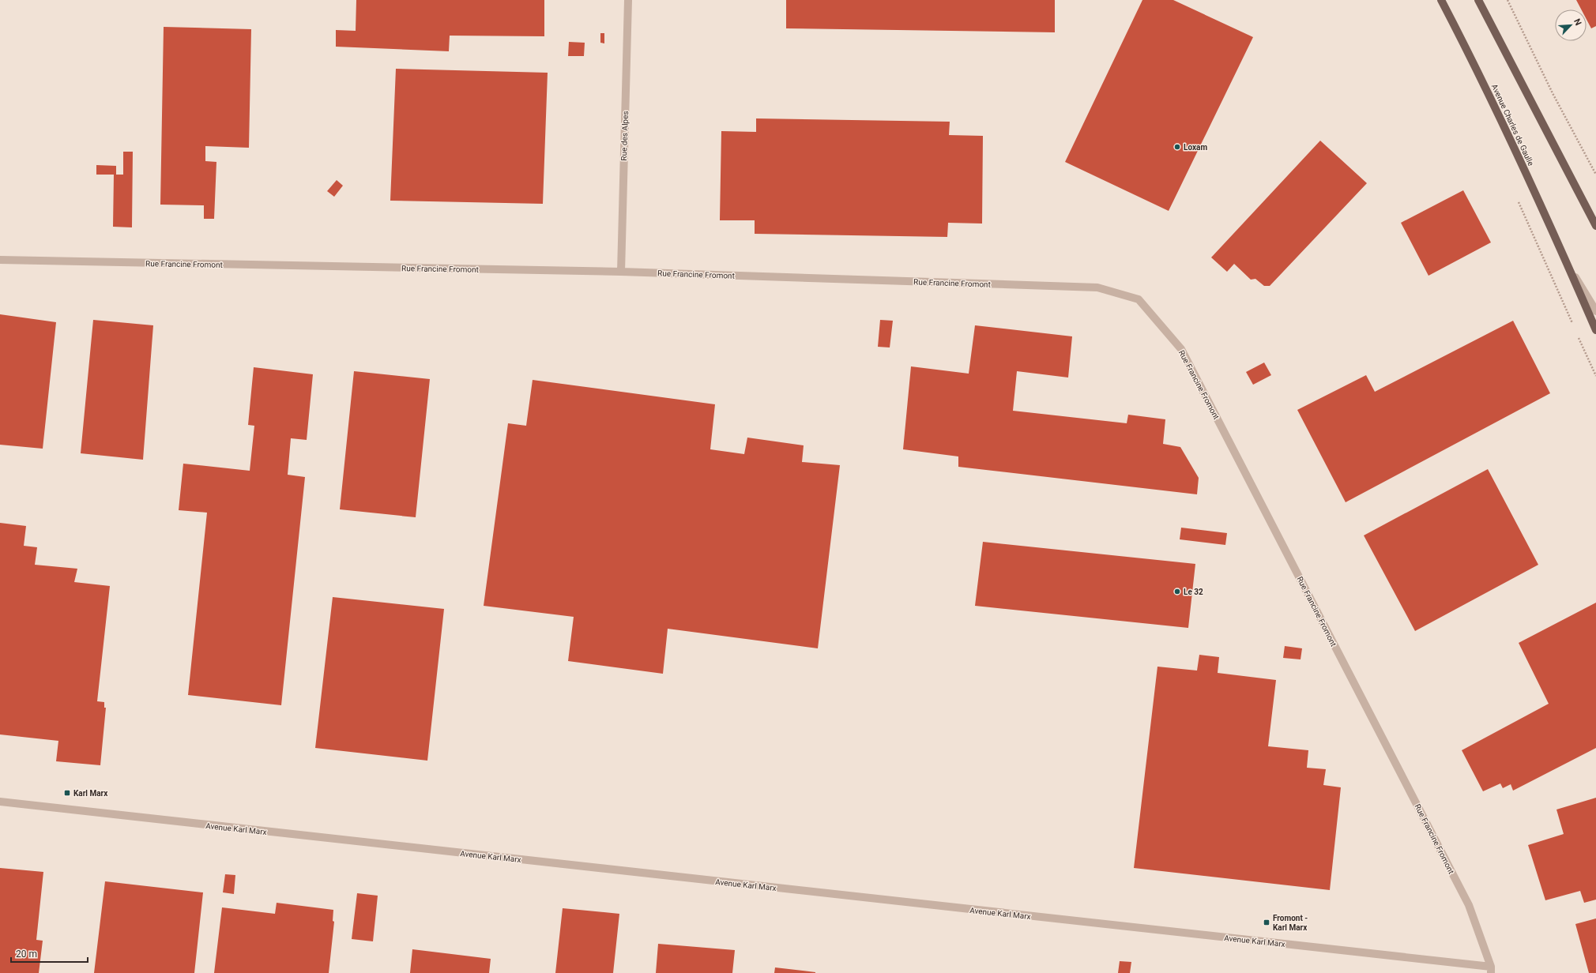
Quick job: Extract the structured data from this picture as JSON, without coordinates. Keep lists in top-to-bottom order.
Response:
{
  "streets": {
    "main road": ["Avenue Charles de Gaulle"],
    "street": ["Rue des Alpes", "Rue Francine Fromont", "Avenue Karl Marx"]
  },
  "crossings": [
    ["Rue des Alpes", "Rue Francine Fromont"],
    ["Rue Francine Fromont", "Avenue Karl Marx"]
  ],
  "places": {
    "other": ["Loxam", "Le 32"],
    "transit": ["Karl Marx", "Fromont - Karl Marx"]
  },
  "scale_bar": "20 m",
  "north": "top right"
}
